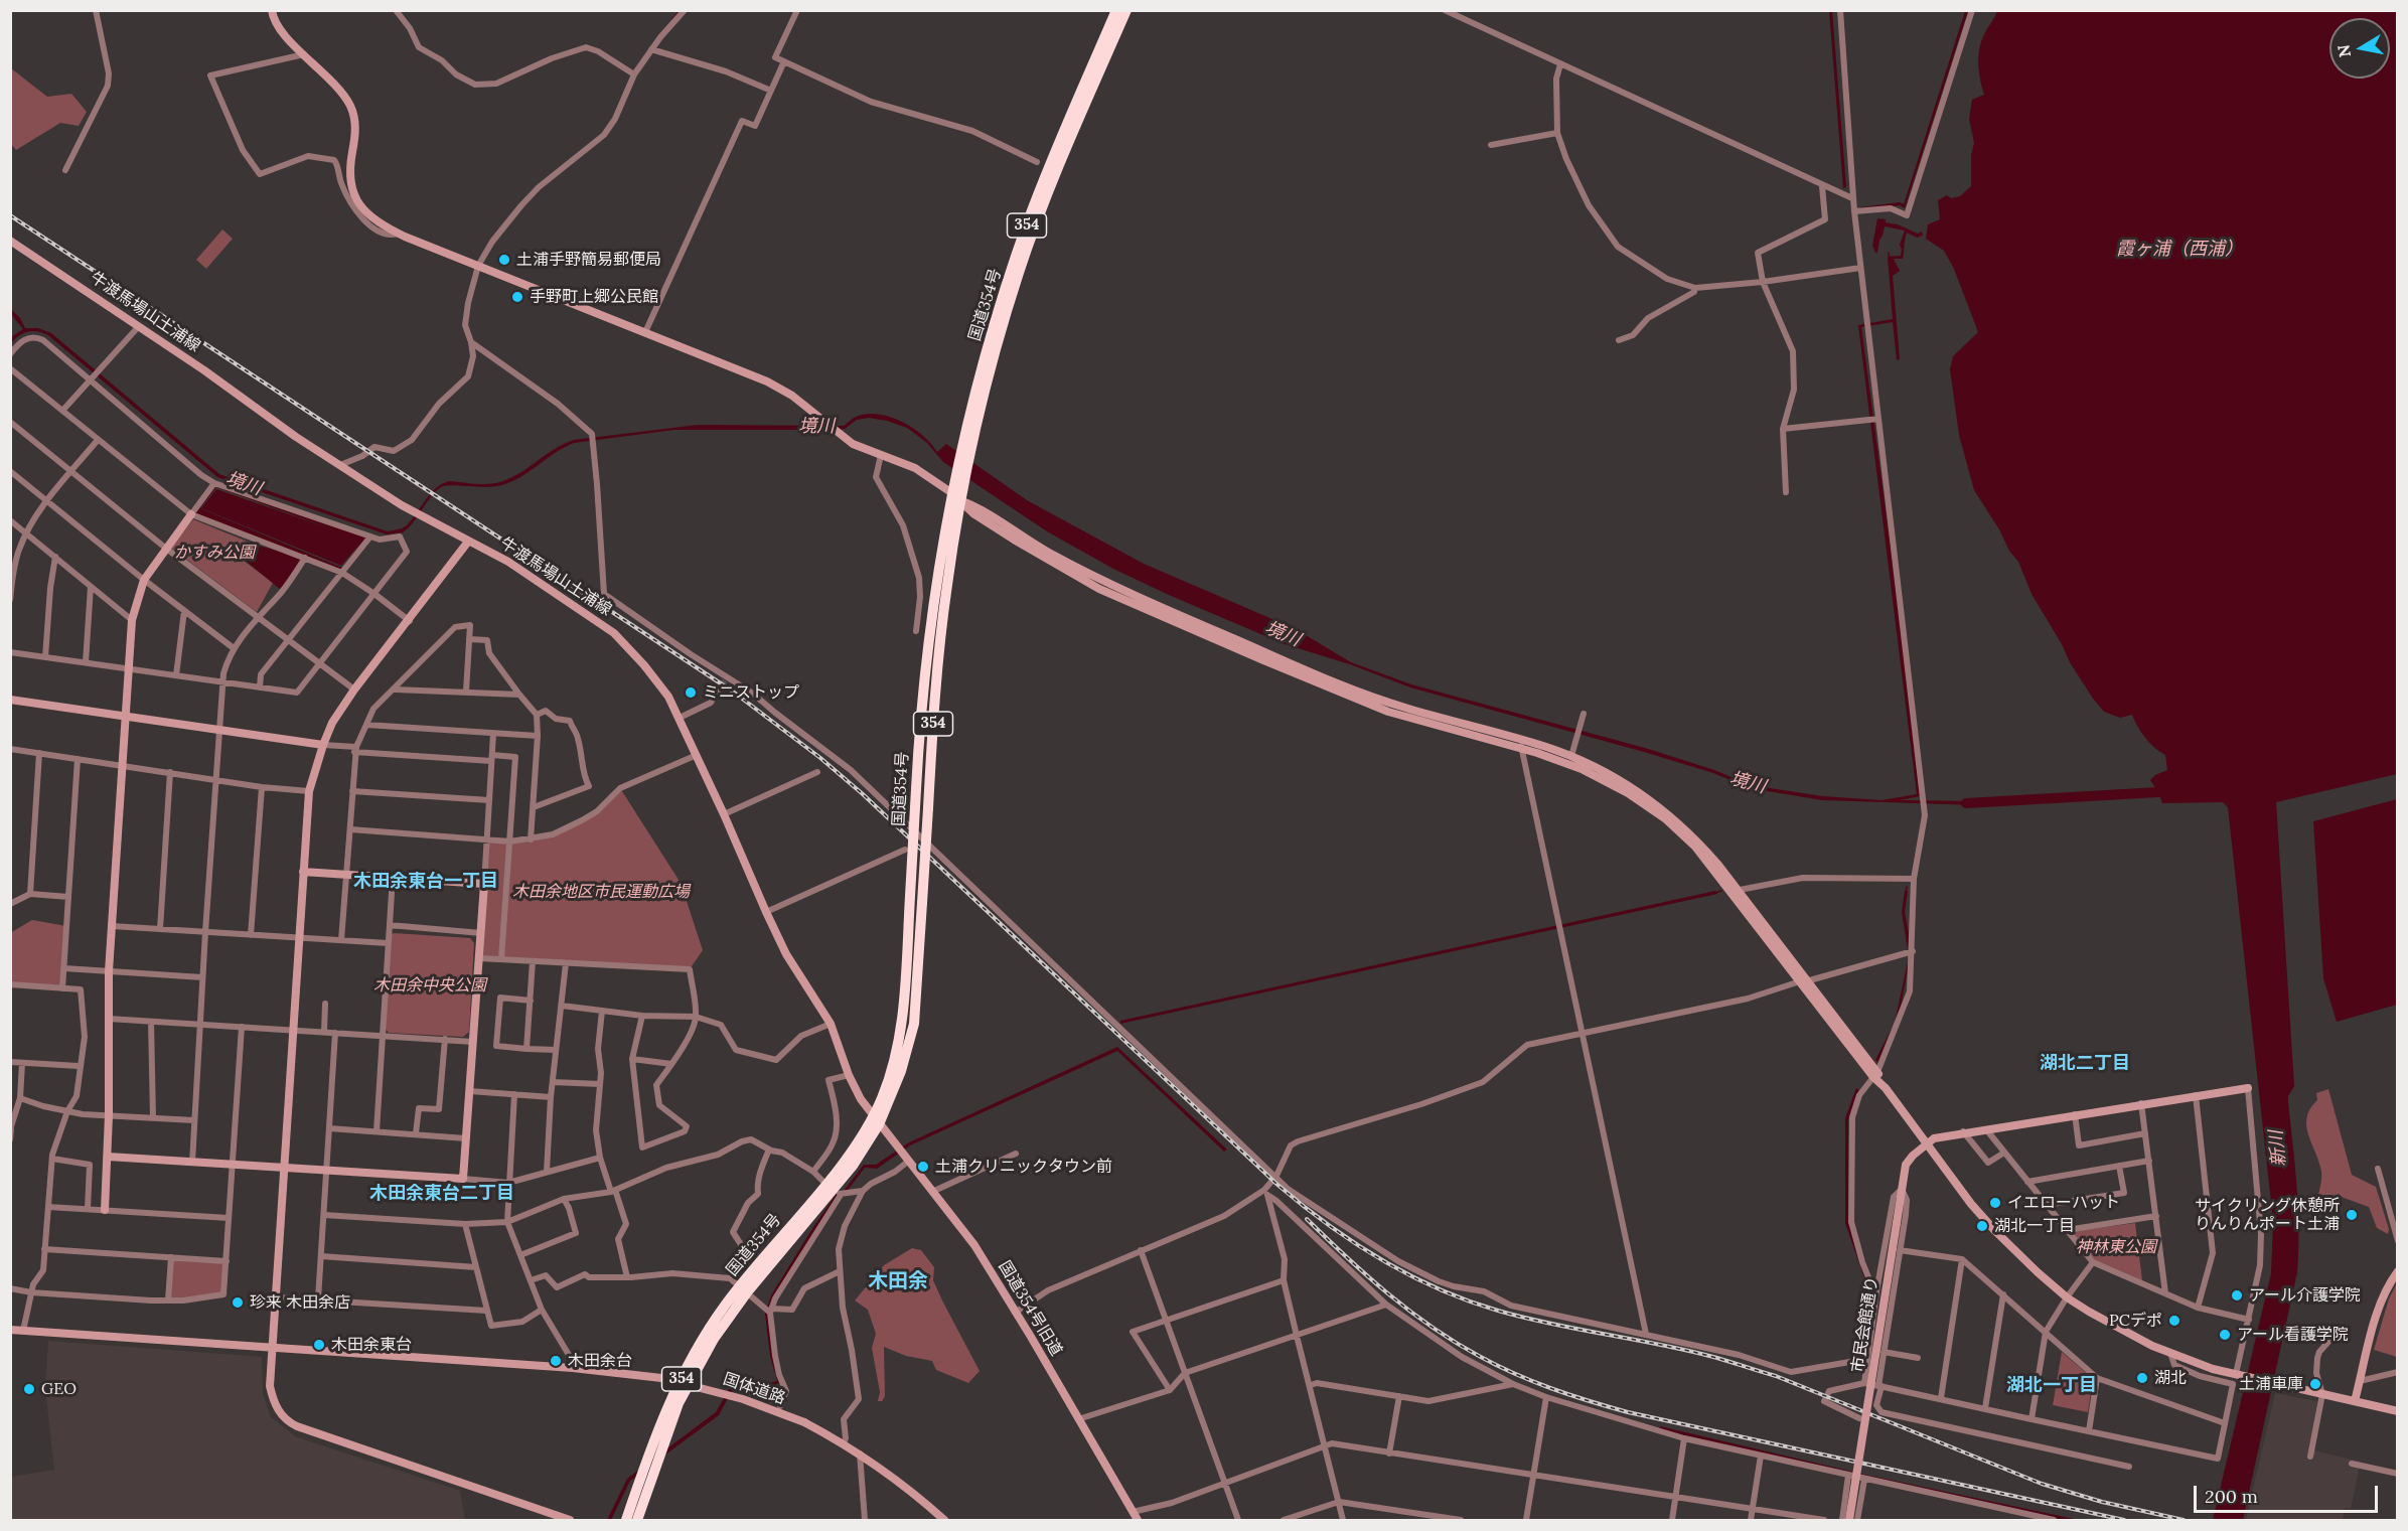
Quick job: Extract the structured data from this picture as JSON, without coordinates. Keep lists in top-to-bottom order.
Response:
{
  "streets": {
    "highway": ["354", "国道354号"],
    "street": [
      "牛渡馬場山土浦線",
      "国道354号旧道",
      "市民会館通り",
      "国体道路"
    ]
  },
  "crossings": [
    ["国道354号", "牛渡馬場山土浦線"],
    ["国道354号", "国道354号旧道"],
    ["牛渡馬場山土浦線", "国道354号旧道"]
  ],
  "districts": [
    "木田余東台一丁目",
    "湖北二丁目",
    "木田余東台二丁目",
    "木田余",
    "湖北一丁目"
  ],
  "water": ["霞ヶ浦（西浦）", "境川", "新川"],
  "parks": [
    "かすみ公園",
    "木田余地区市民運動広場",
    "木田余中央公園",
    "神林東公園"
  ],
  "places": [
    "土浦手野簡易郵便局",
    "手野町上郷公民館",
    "ミニストップ",
    "土浦クリニックタウン前",
    "イエローハット",
    "サイクリング休憩所 りんりんポート土浦",
    "湖北一丁目",
    "アール介護学院",
    "珍来 木田余店",
    "PCデポ",
    "アール看護学院",
    "木田余東台",
    "木田余台",
    "湖北",
    "土浦車庫",
    "GEO"
  ],
  "scale_bar": "200 m",
  "north": "left"
}
